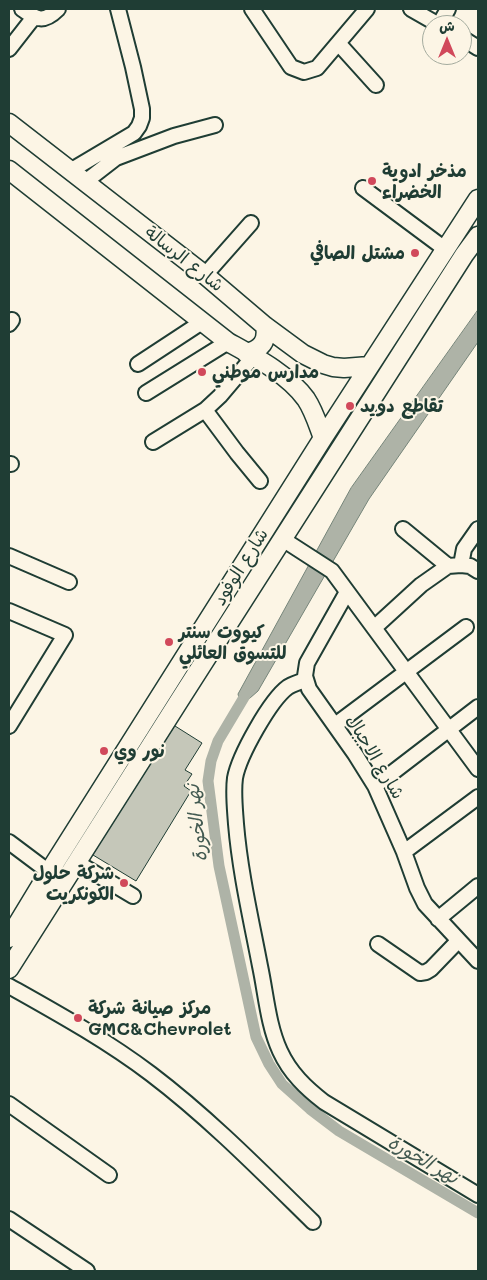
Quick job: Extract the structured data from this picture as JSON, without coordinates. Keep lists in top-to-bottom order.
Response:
{
  "streets": {
    "main road": ["شارع الرسالة", "شارع الوفود"],
    "street": ["شارع الاجبال"]
  },
  "crossings": [
    ["شارع الرسالة", "شارع الوفود"]
  ],
  "water": ["نهر الخورة"],
  "places": [
    "مذخر ادوية الخضراء",
    "مشتل الصافي",
    "مدارس موطني",
    "تقاطع دويد",
    "كيووت سنتر للتسوق العائلي",
    "نور وي",
    "شركة حلول الكونكريت",
    "مركز صيانة شركة GMC&Chevrolet"
  ],
  "north": "top"
}
